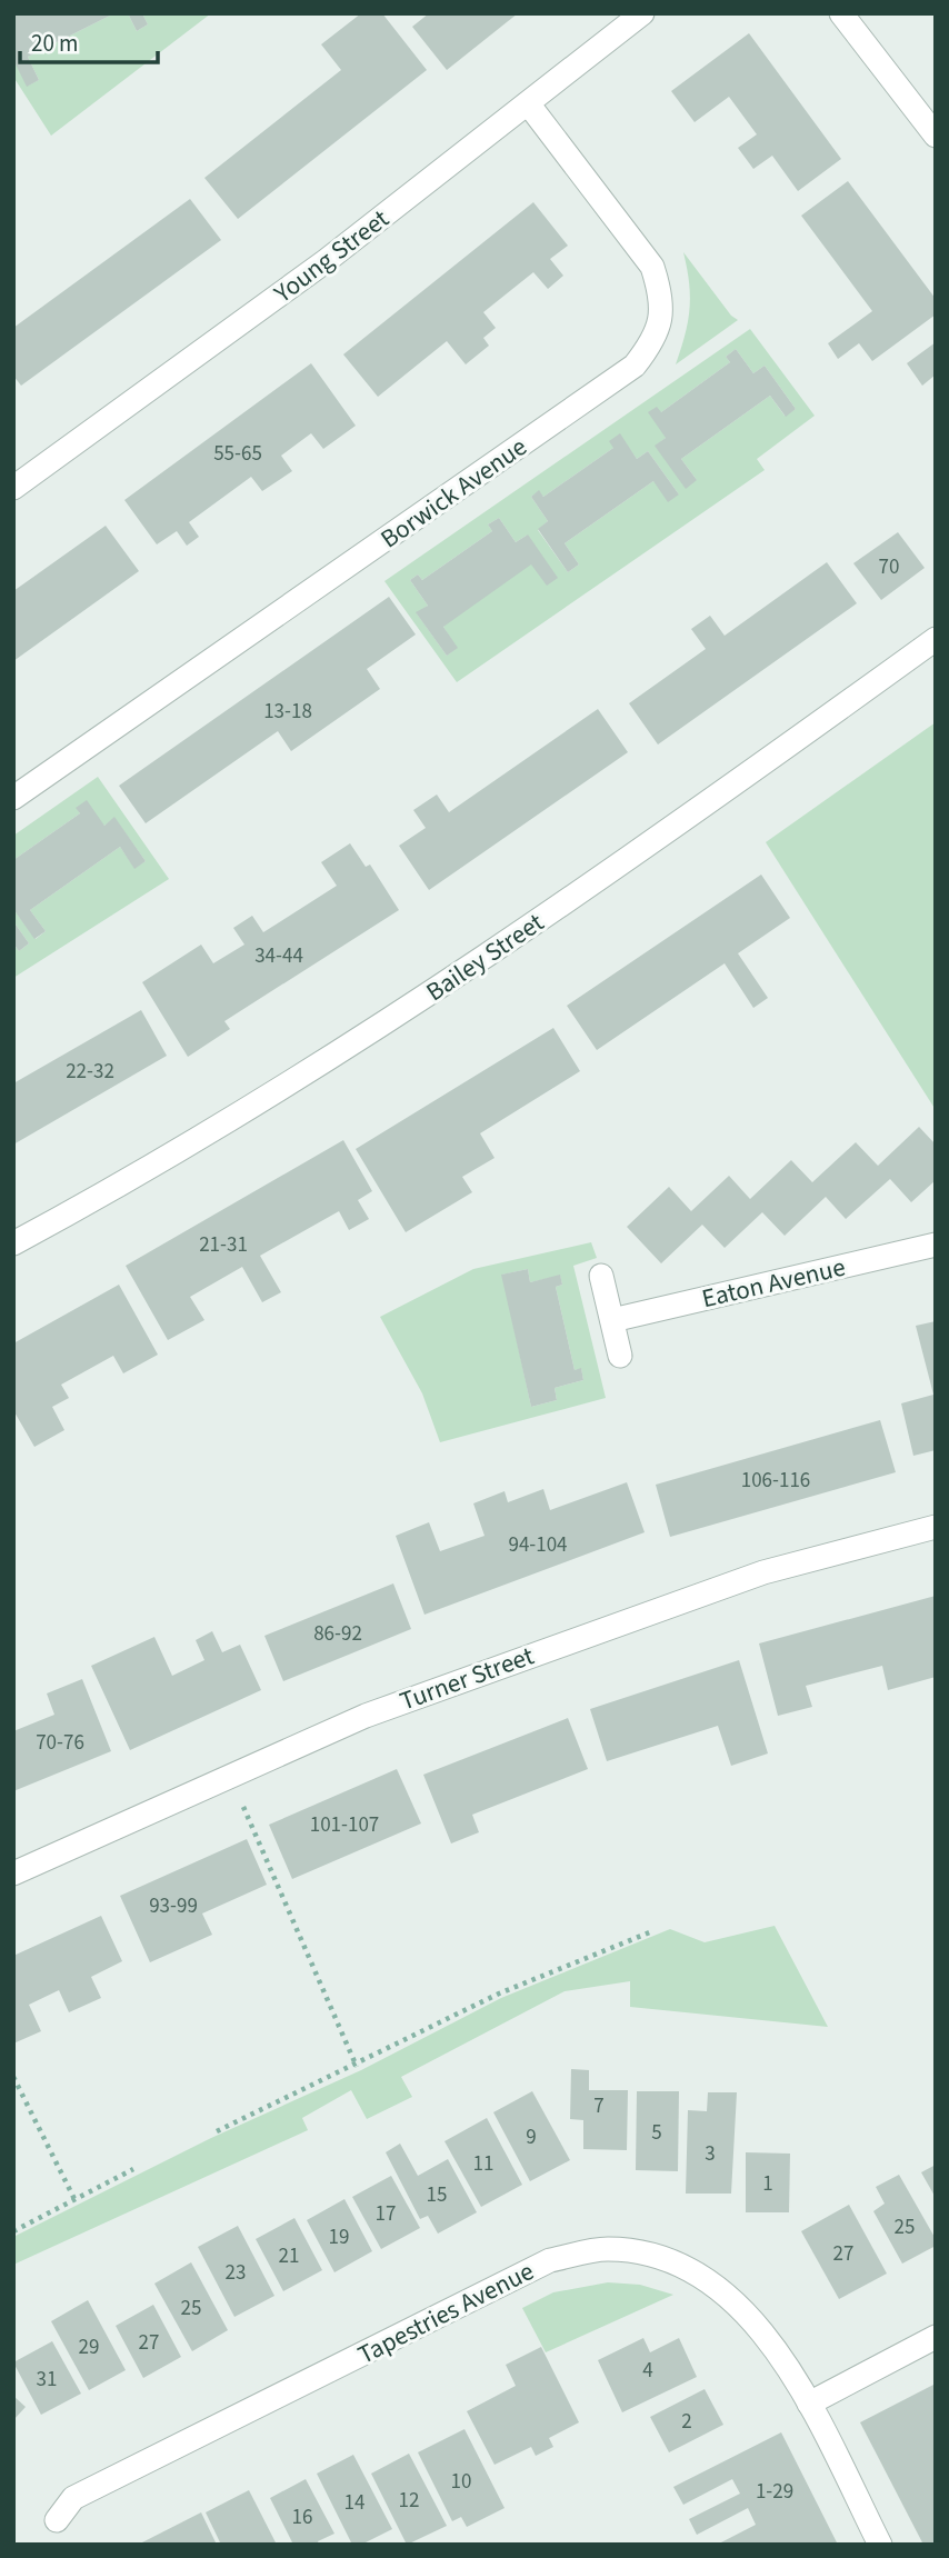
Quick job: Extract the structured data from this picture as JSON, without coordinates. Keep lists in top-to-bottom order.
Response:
{
  "streets": {
    "street": [
      "Young Street",
      "Borwick Avenue",
      "Bailey Street",
      "Eaton Avenue",
      "Turner Street",
      "Tapestries Avenue"
    ]
  },
  "crossings": [
    ["Young Street", "Borwick Avenue"]
  ],
  "house_numbers": [
    "55-65",
    "70",
    "13-18",
    "34-44",
    "22-32",
    "21-31",
    "106-116",
    "94-104",
    "86-92",
    "70-76",
    "101-107",
    "93-99",
    "7",
    "5",
    "9",
    "3",
    "11",
    "1",
    "15",
    "17",
    "25",
    "19",
    "27",
    "21",
    "23",
    "25",
    "27",
    "29",
    "4",
    "31",
    "2",
    "10",
    "1-29",
    "12",
    "14",
    "16"
  ],
  "scale_bar": "20 m"
}
